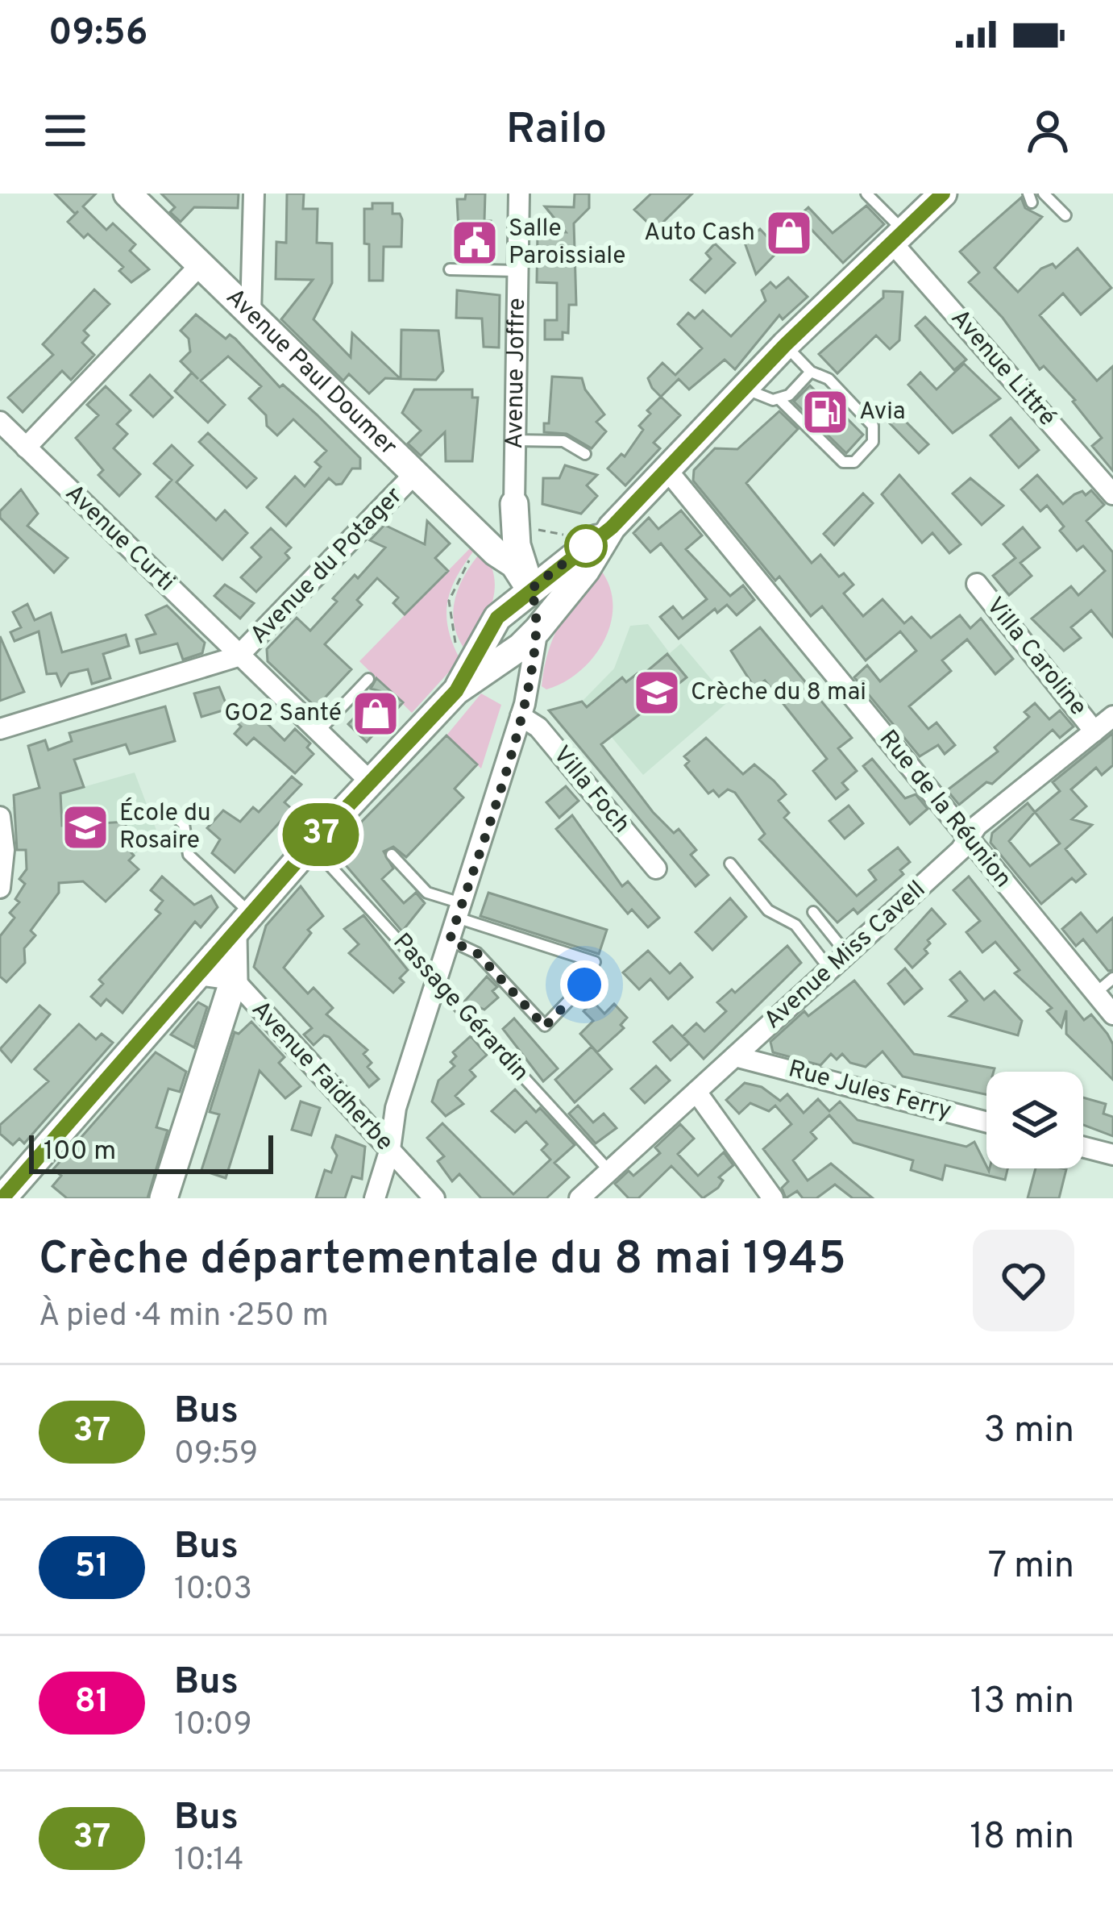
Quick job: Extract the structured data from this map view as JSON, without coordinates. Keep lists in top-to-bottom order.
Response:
{
  "streets": {
    "main road": ["Avenue Paul Doumer"],
    "street": [
      "Avenue Littré",
      "Avenue Joffre",
      "Avenue Curti",
      "Avenue du Potager",
      "Villa Caroline",
      "Villa Foch",
      "Rue de la Réunion",
      "Avenue Miss Cavell",
      "Avenue Faidherbe",
      "Rue Jules Ferry"
    ],
    "lane": ["Passage Gérardin"]
  },
  "crossings": [
    ["Avenue Paul Doumer", "Avenue du Potager"],
    ["Avenue Curti", "Avenue du Potager"],
    ["Villa Caroline", "Avenue Miss Cavell"],
    ["Rue de la Réunion", "Avenue Miss Cavell"],
    ["Avenue Miss Cavell", "Passage Gérardin"],
    ["Avenue Miss Cavell", "Rue Jules Ferry"]
  ],
  "places": {
    "shop": ["Auto Cash", "GO2 Santé"],
    "public building": ["Salle Paroissiale"],
    "fuel station": ["Avia"],
    "school or university": ["Crèche du 8 mai", "École du Rosaire"]
  },
  "lines": ["bus line 37"],
  "scale_bar": "100 m",
  "page": {
    "status": "09:56",
    "header": "Railo",
    "on_map": "37",
    "scale": "100 m",
    "heading": ["Crèche départementale du 8 mai 1945", "À pied · 4 min · 250 m"],
    "list": [
      {
        "mark": "37",
        "name": "Bus",
        "note": "09:59",
        "value": "3 min"
      },
      {
        "mark": "51",
        "name": "Bus",
        "note": "10:03",
        "value": "7 min"
      },
      {
        "mark": "81",
        "name": "Bus",
        "note": "10:09",
        "value": "13 min"
      },
      {
        "mark": "37",
        "name": "Bus",
        "note": "10:14",
        "value": "18 min"
      }
    ]
  }
}
